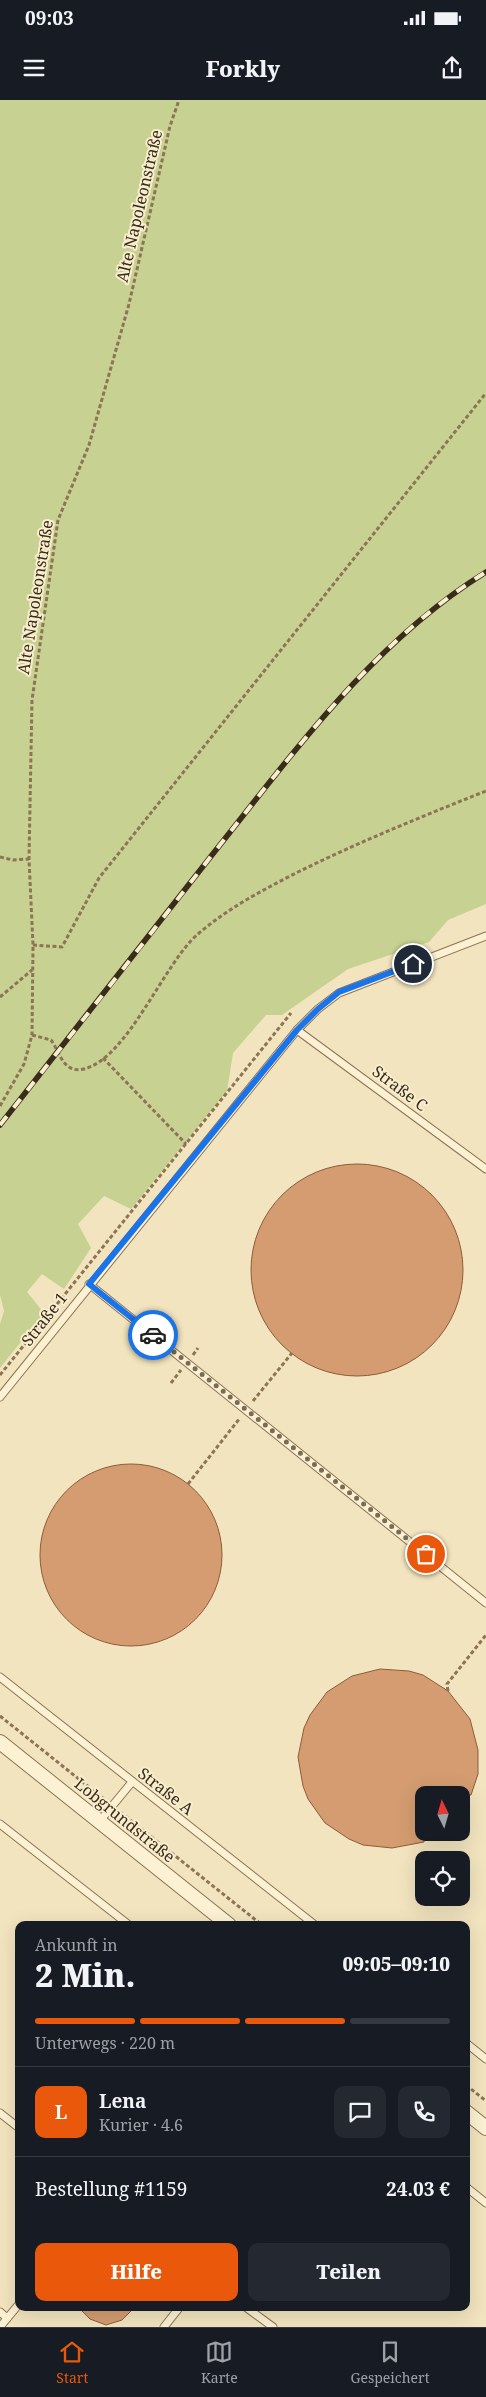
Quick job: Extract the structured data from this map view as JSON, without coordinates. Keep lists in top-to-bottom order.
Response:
{
  "streets": {
    "street": ["Lobgrundstraße"],
    "lane": ["Straße C", "Straße 1", "Straße A"],
    "path": ["Alte Napoleonstraße"]
  },
  "crossings": [
    ["Straße C", "Straße 1"]
  ],
  "north": "top",
  "page": {
    "status": "09:03",
    "header": "Forkly",
    "heading": ["2 Min.", "Ankunft in", "09:05–09:10"],
    "panel": [
      "Lena",
      "Kurier · 4.6",
      "Bestellung #1159",
      "24.03 €"
    ],
    "bar": "Unterwegs · 220 m",
    "round": "L",
    "buttons": ["Hilfe", "Teilen"],
    "tabs": ["Start", "Karte", "Gespeichert"]
  }
}
